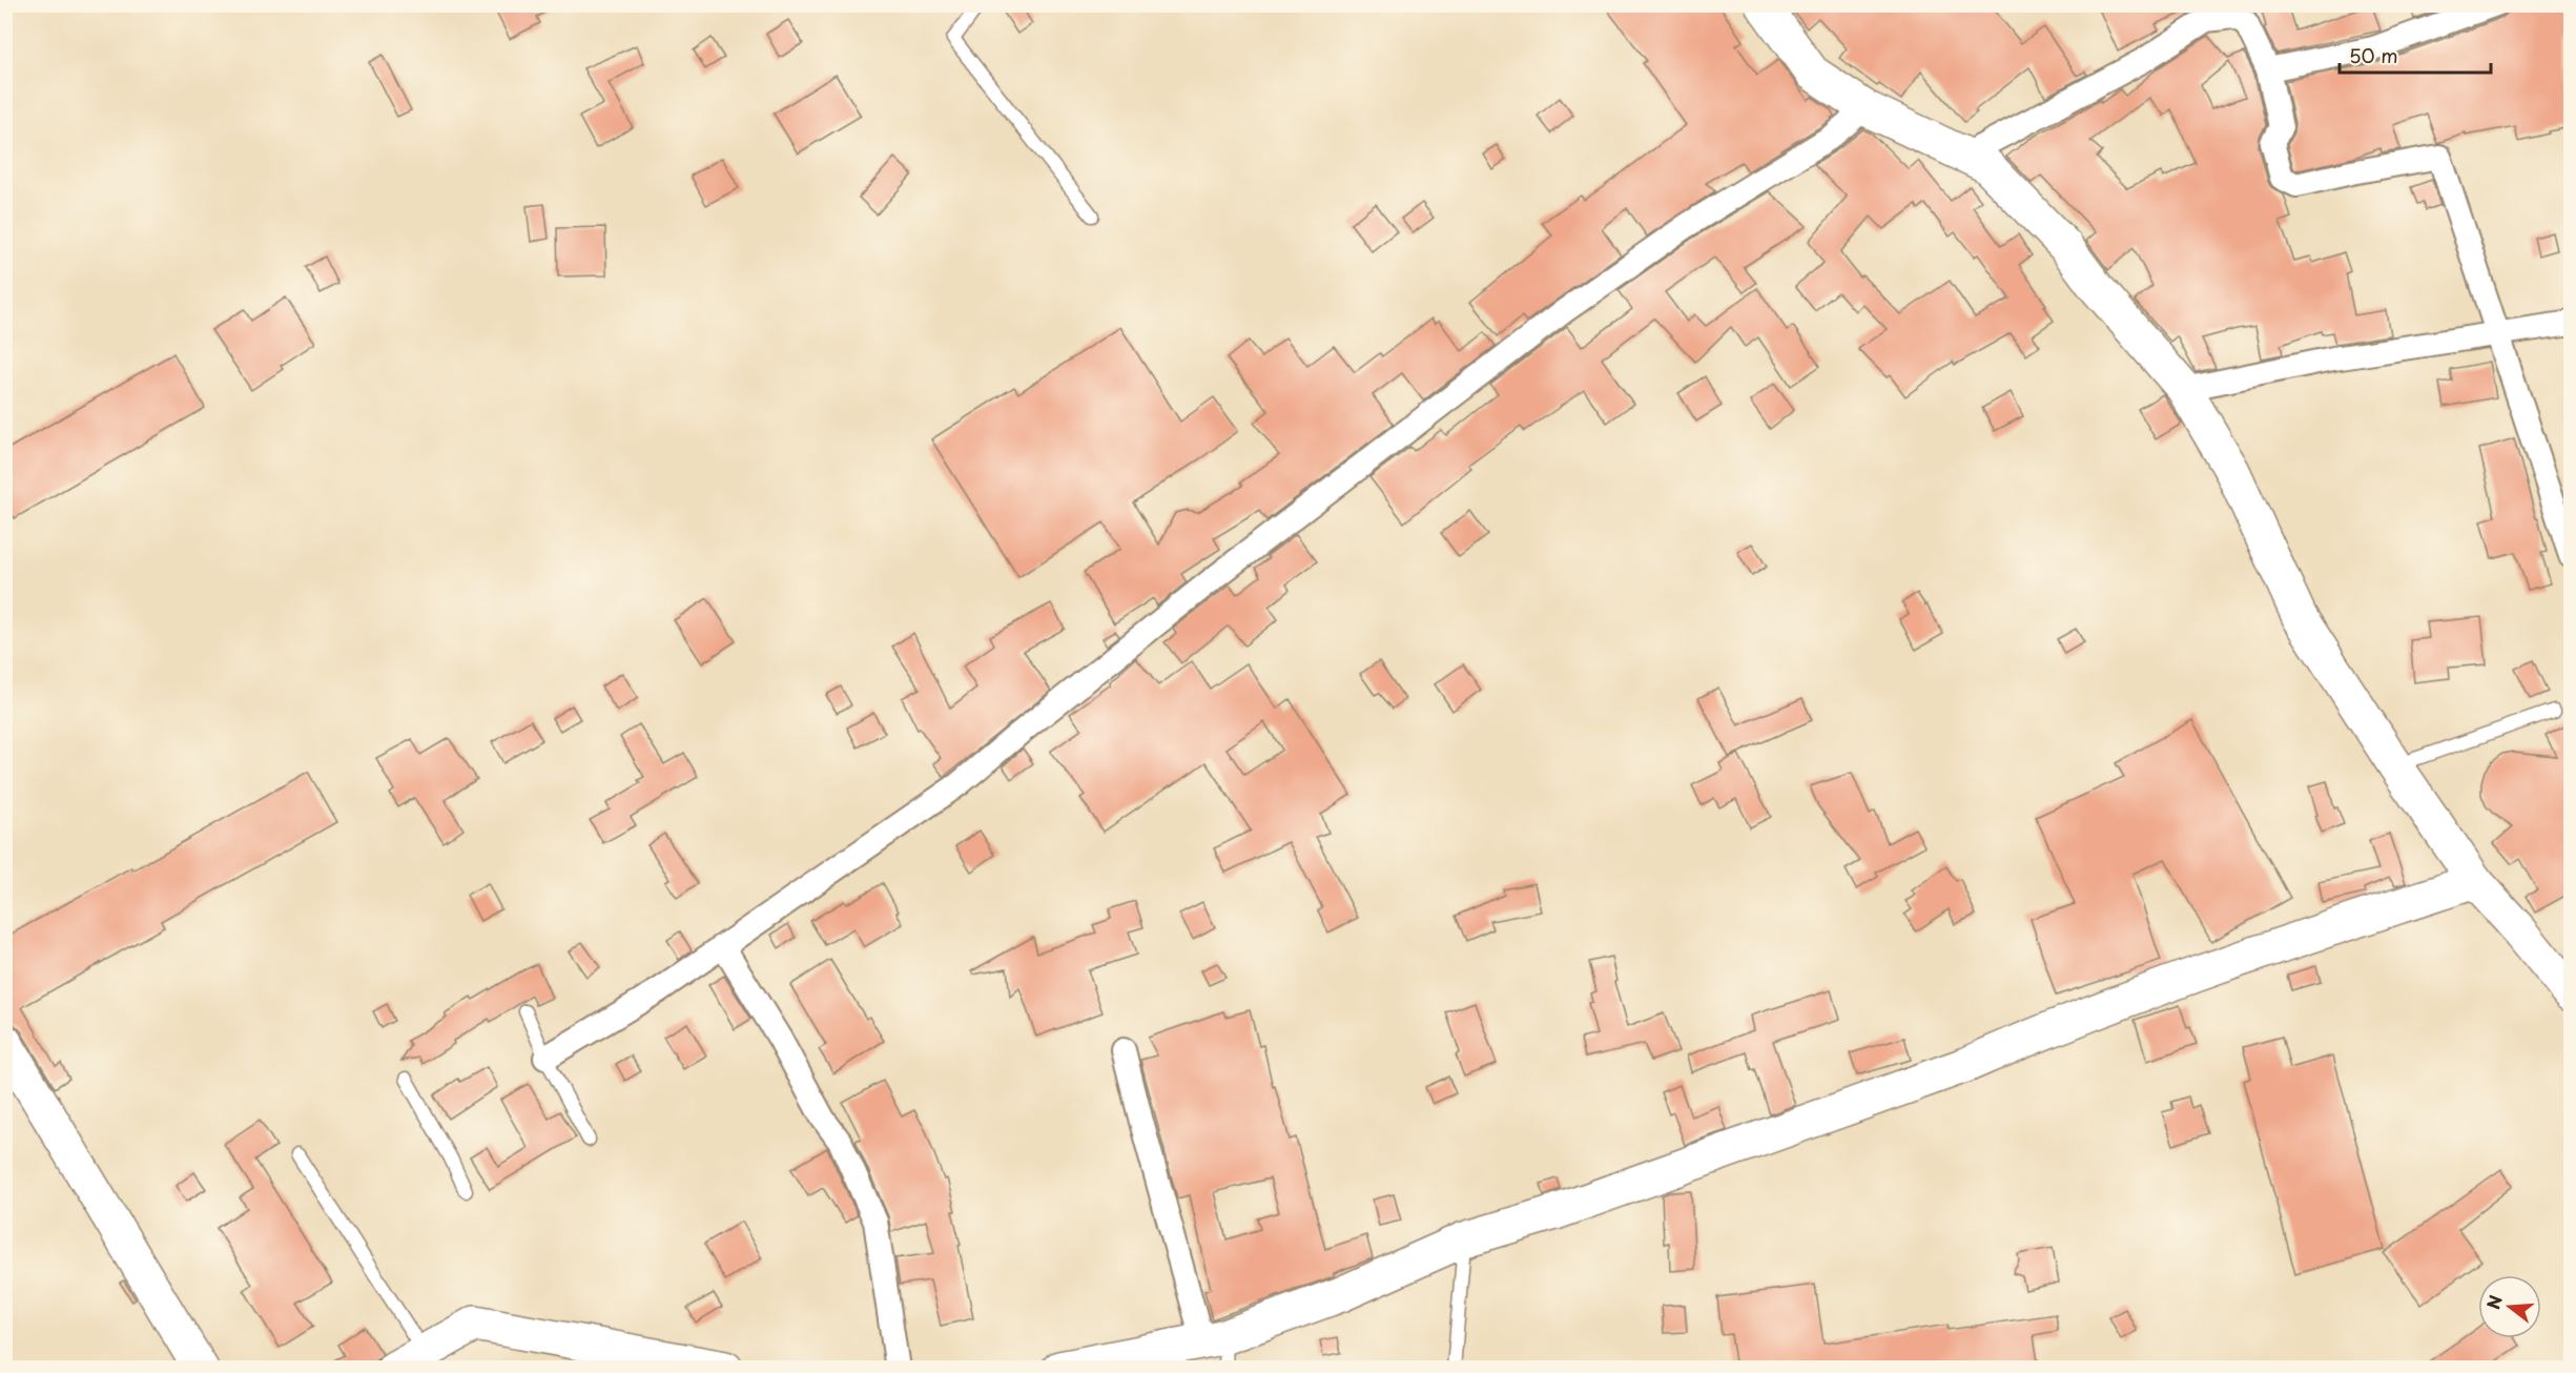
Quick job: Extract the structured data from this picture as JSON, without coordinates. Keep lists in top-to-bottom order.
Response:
{
  "scale_bar": "50 m",
  "north": "left"
}
